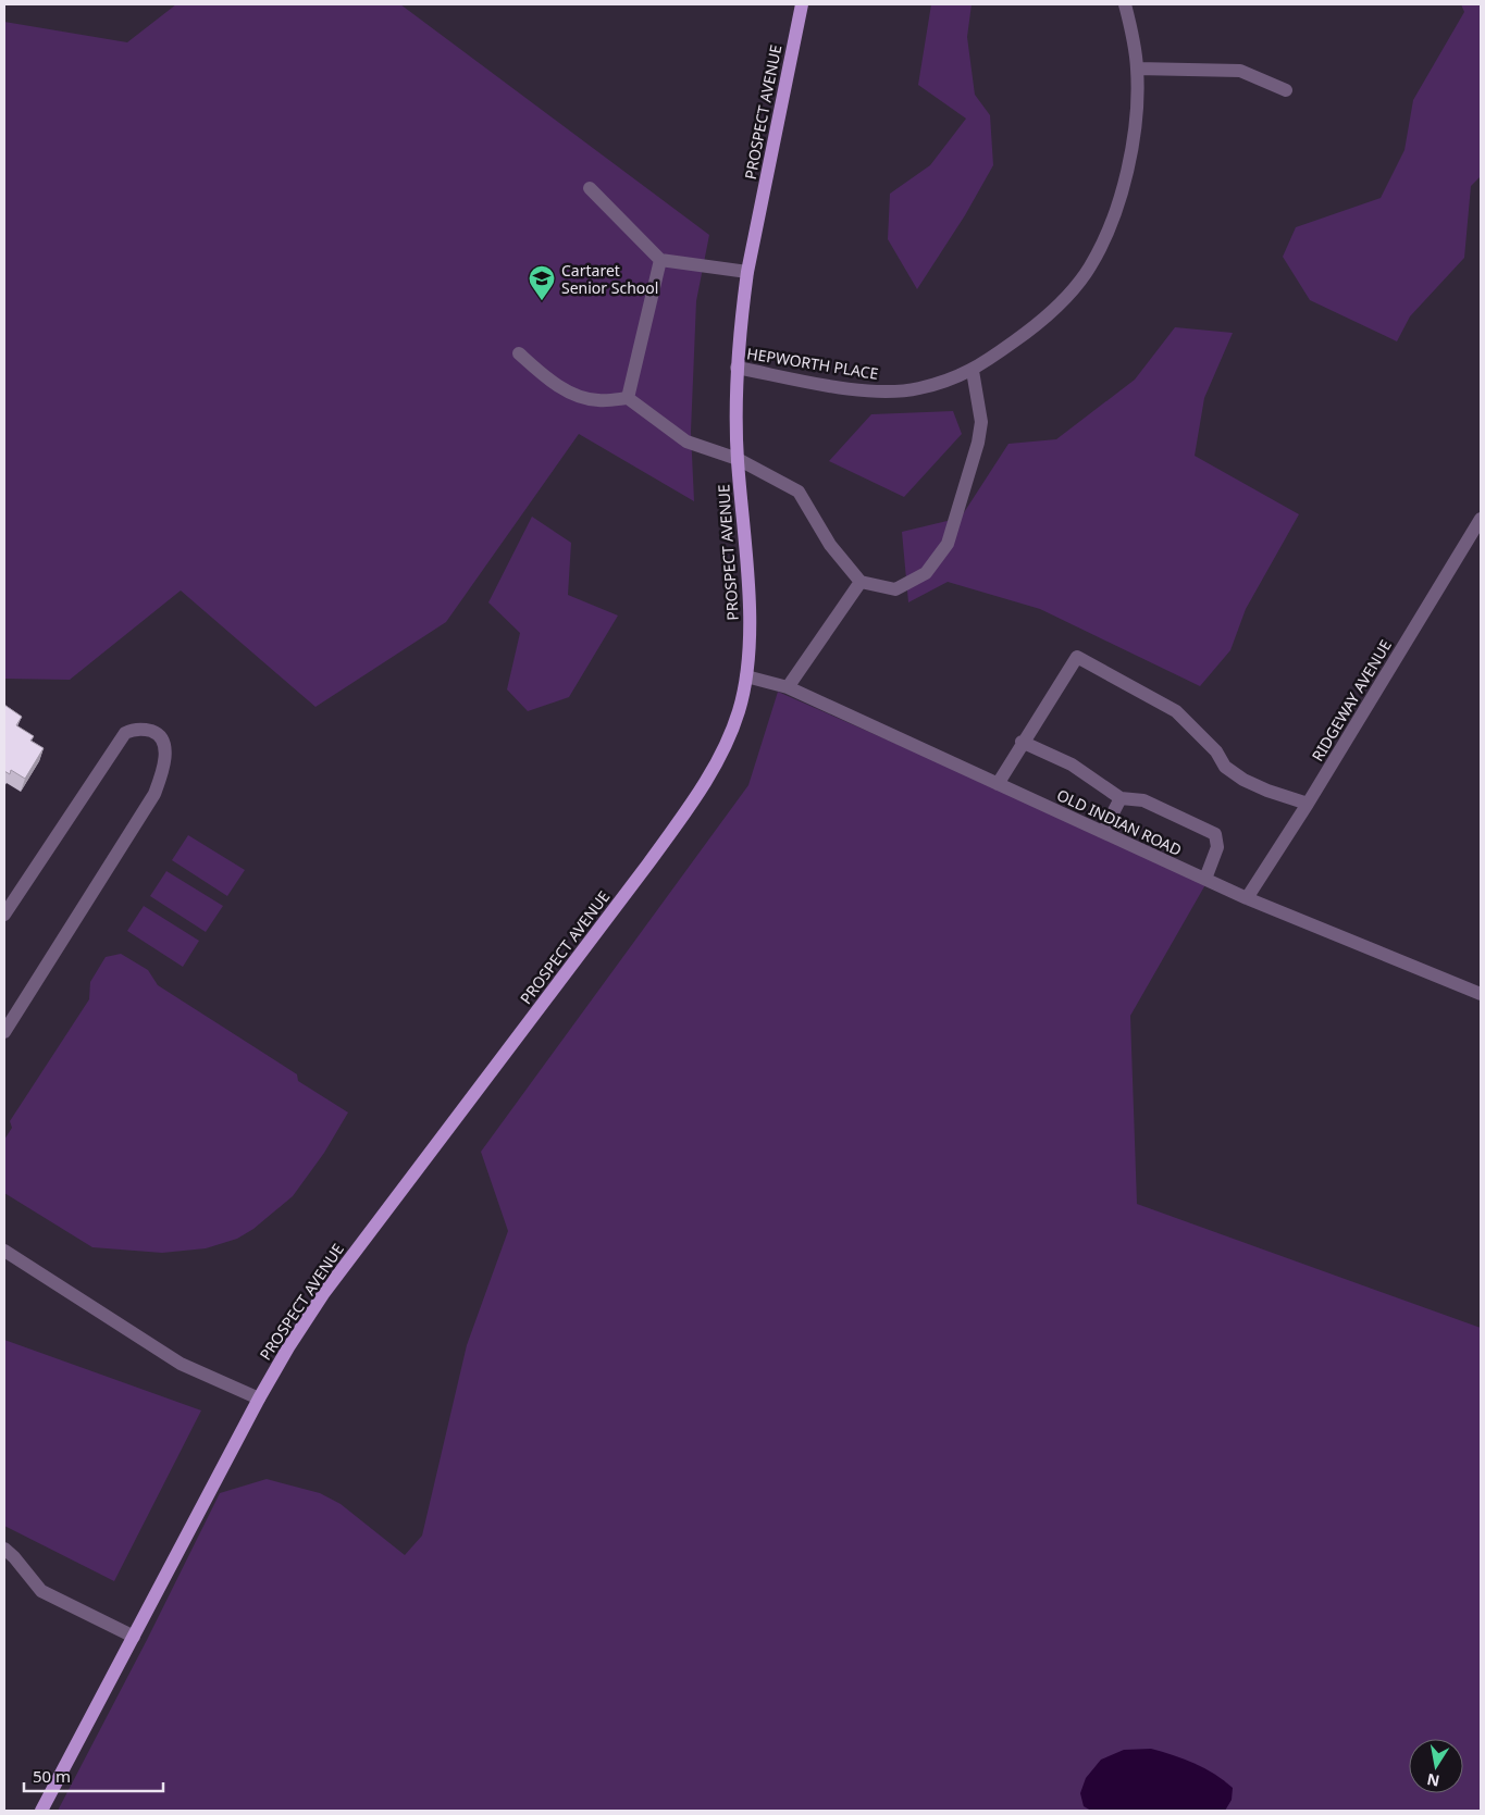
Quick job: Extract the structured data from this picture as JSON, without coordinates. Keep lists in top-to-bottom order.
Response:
{
  "streets": {
    "main road": ["PROSPECT AVENUE"],
    "street": ["HEPWORTH PLACE", "RIDGEWAY AVENUE", "OLD INDIAN ROAD"]
  },
  "crossings": [
    ["PROSPECT AVENUE", "HEPWORTH PLACE"],
    ["PROSPECT AVENUE", "OLD INDIAN ROAD"],
    ["RIDGEWAY AVENUE", "OLD INDIAN ROAD"]
  ],
  "places": {
    "school or university": ["Cartaret Senior School"]
  },
  "scale_bar": "50 m",
  "north": "bottom"
}
